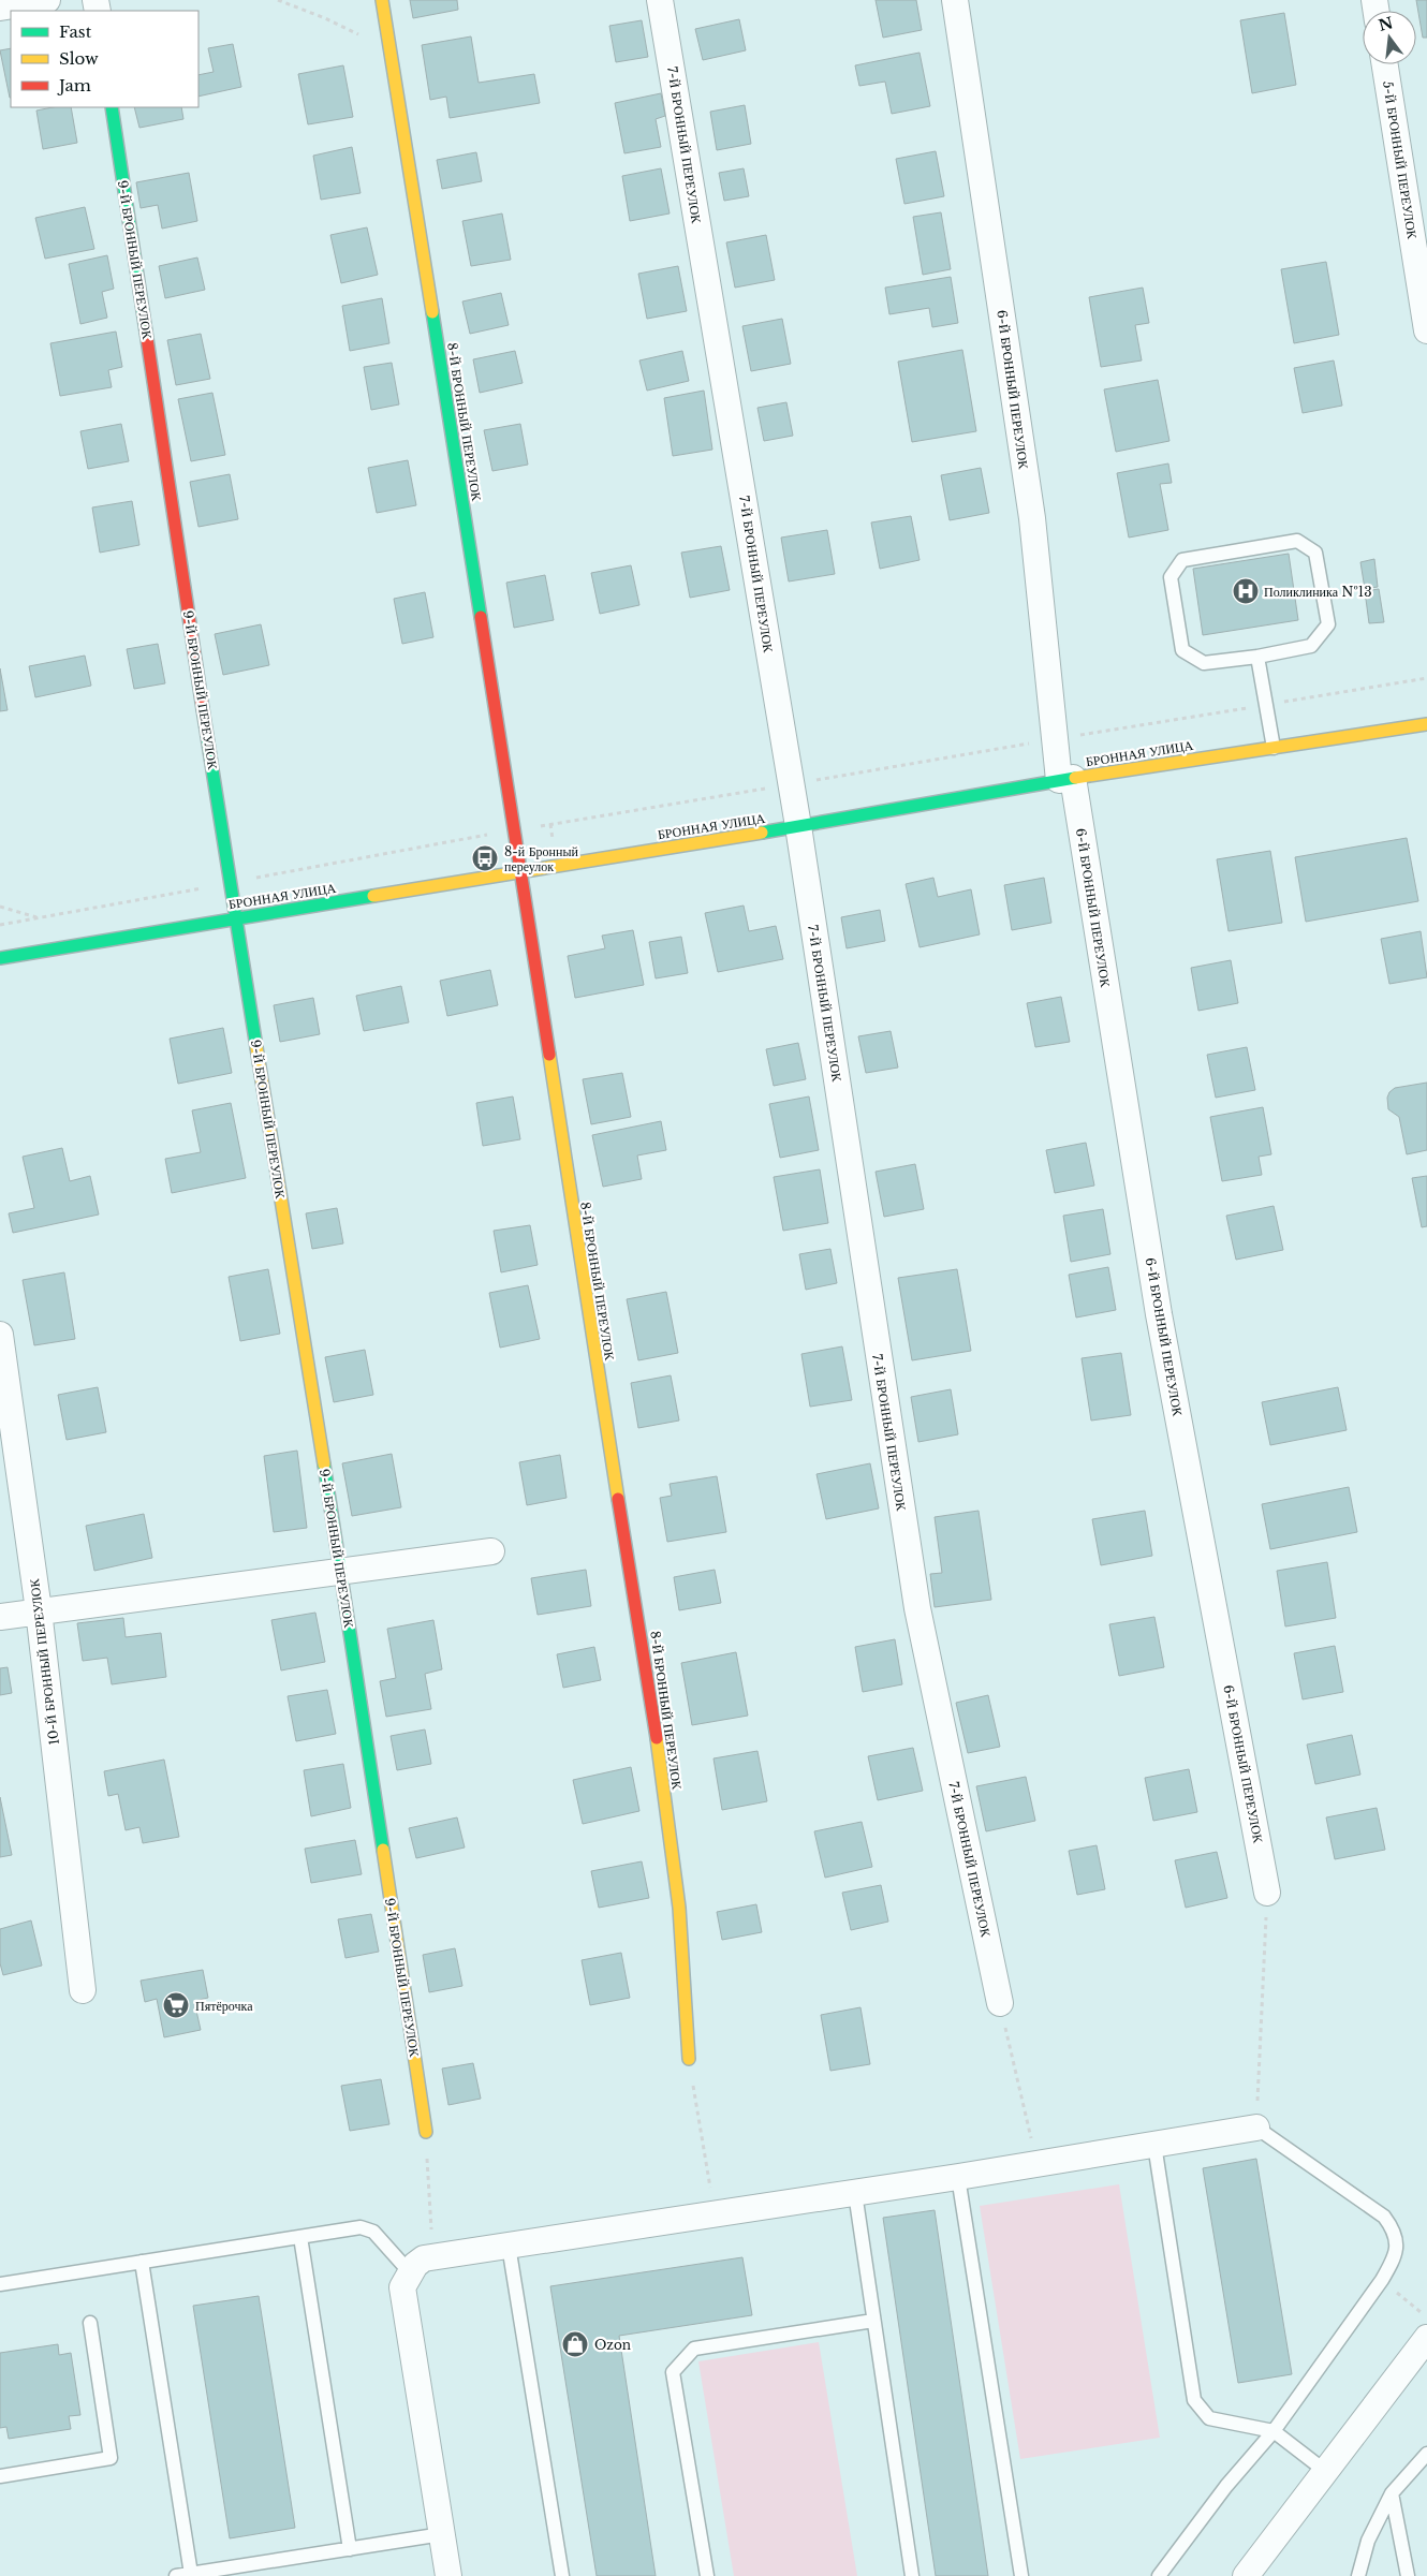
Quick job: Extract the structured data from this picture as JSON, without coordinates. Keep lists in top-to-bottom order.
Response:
{
  "streets": {
    "street": [
      "7-Й БРОННЫЙ ПЕРЕУЛОК",
      "5-Й БРОННЫЙ ПЕРЕУЛОК",
      "9-Й БРОННЫЙ ПЕРЕУЛОК",
      "6-Й БРОННЫЙ ПЕРЕУЛОК",
      "8-Й БРОННЫЙ ПЕРЕУЛОК",
      "БРОННАЯ УЛИЦА",
      "10-Й БРОННЫЙ ПЕРЕУЛОК"
    ]
  },
  "crossings": [
    ["7-Й БРОННЫЙ ПЕРЕУЛОК", "БРОННАЯ УЛИЦА"],
    ["9-Й БРОННЫЙ ПЕРЕУЛОК", "БРОННАЯ УЛИЦА"],
    ["6-Й БРОННЫЙ ПЕРЕУЛОК", "БРОННАЯ УЛИЦА"],
    ["8-Й БРОННЫЙ ПЕРЕУЛОК", "БРОННАЯ УЛИЦА"]
  ],
  "places": {
    "hospital": ["Поликлиника №13"],
    "bus stop": ["8-й Бронный переулок"],
    "supermarket": ["Пятёрочка"],
    "shop": ["Ozon"]
  },
  "legend": ["Fast", "Slow", "Jam"],
  "north": "top"
}
